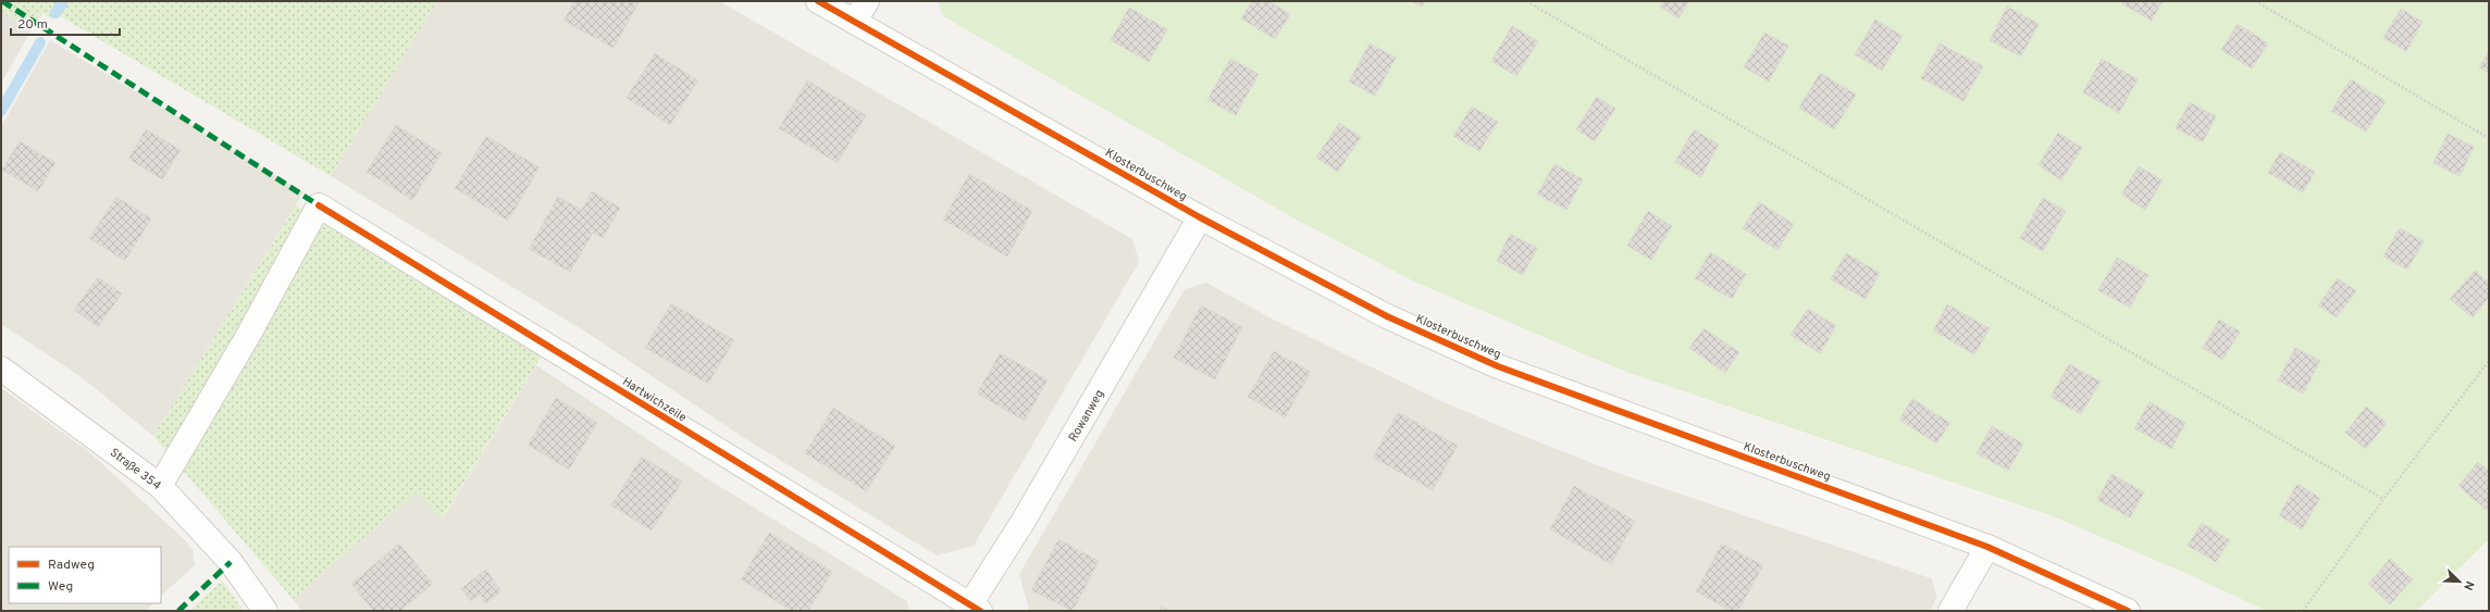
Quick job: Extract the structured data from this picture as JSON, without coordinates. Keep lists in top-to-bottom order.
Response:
{
  "streets": {
    "street": [
      "Klosterbuschweg",
      "Hartwichzeile",
      "Rowanweg",
      "Straße 354"
    ]
  },
  "crossings": [
    ["Klosterbuschweg", "Rowanweg"],
    ["Hartwichzeile", "Rowanweg"],
    ["Hartwichzeile", "Straße 354"]
  ],
  "legend": ["Radweg", "Weg"],
  "scale_bar": "20 m",
  "north": "bottom right"
}
